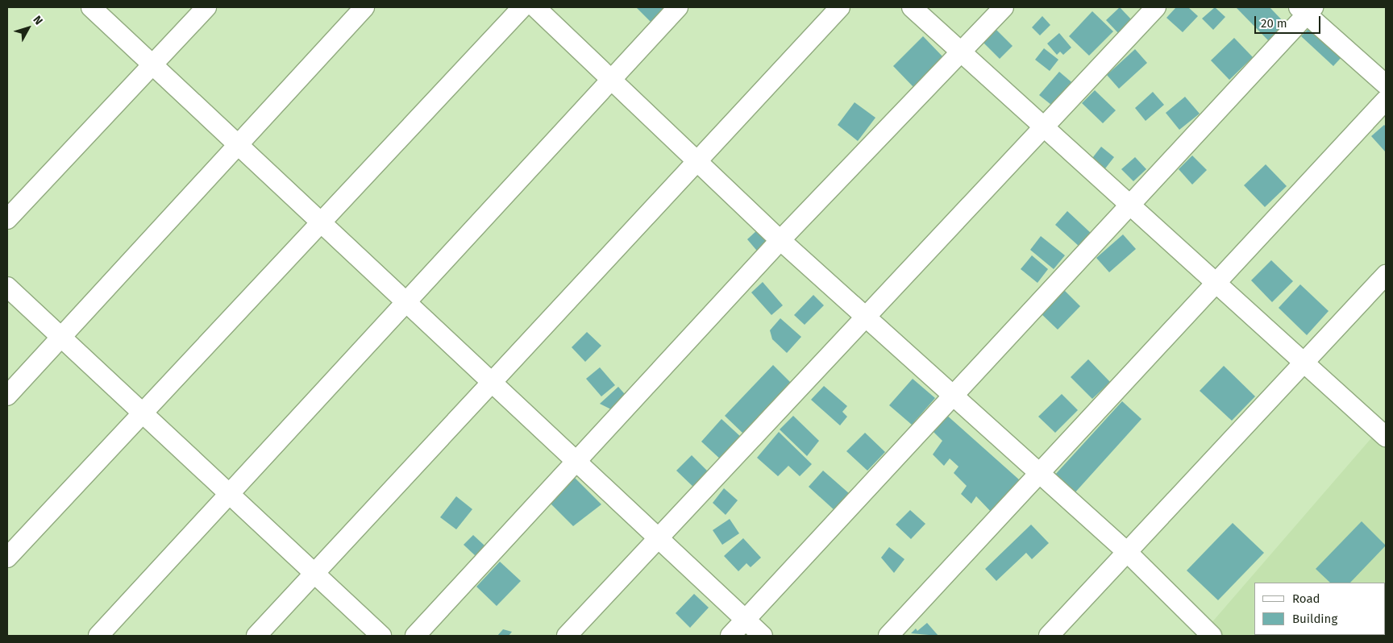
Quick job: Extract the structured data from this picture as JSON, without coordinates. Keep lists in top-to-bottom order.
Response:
{
  "legend": ["Road", "Building"],
  "scale_bar": "20 m",
  "north": "top right"
}
